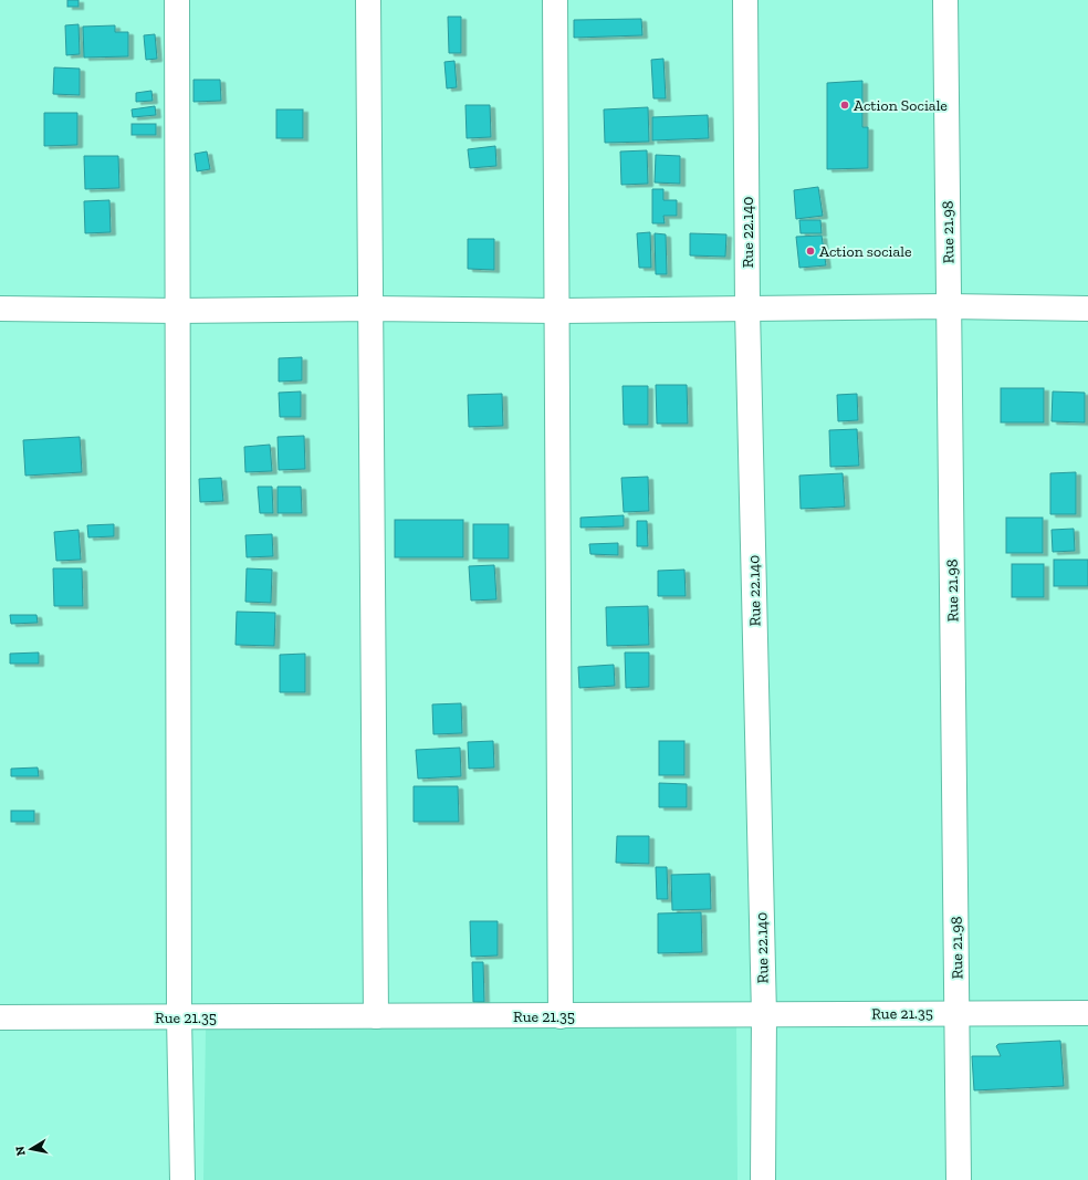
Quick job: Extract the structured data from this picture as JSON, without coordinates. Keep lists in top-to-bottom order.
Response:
{
  "streets": {
    "street": ["Rue 22.140", "Rue 21.98", "Rue 21.35"]
  },
  "crossings": [
    ["Rue 22.140", "Rue 21.35"],
    ["Rue 21.98", "Rue 21.35"]
  ],
  "places": ["Action Sociale", "Action sociale"],
  "north": "left"
}
